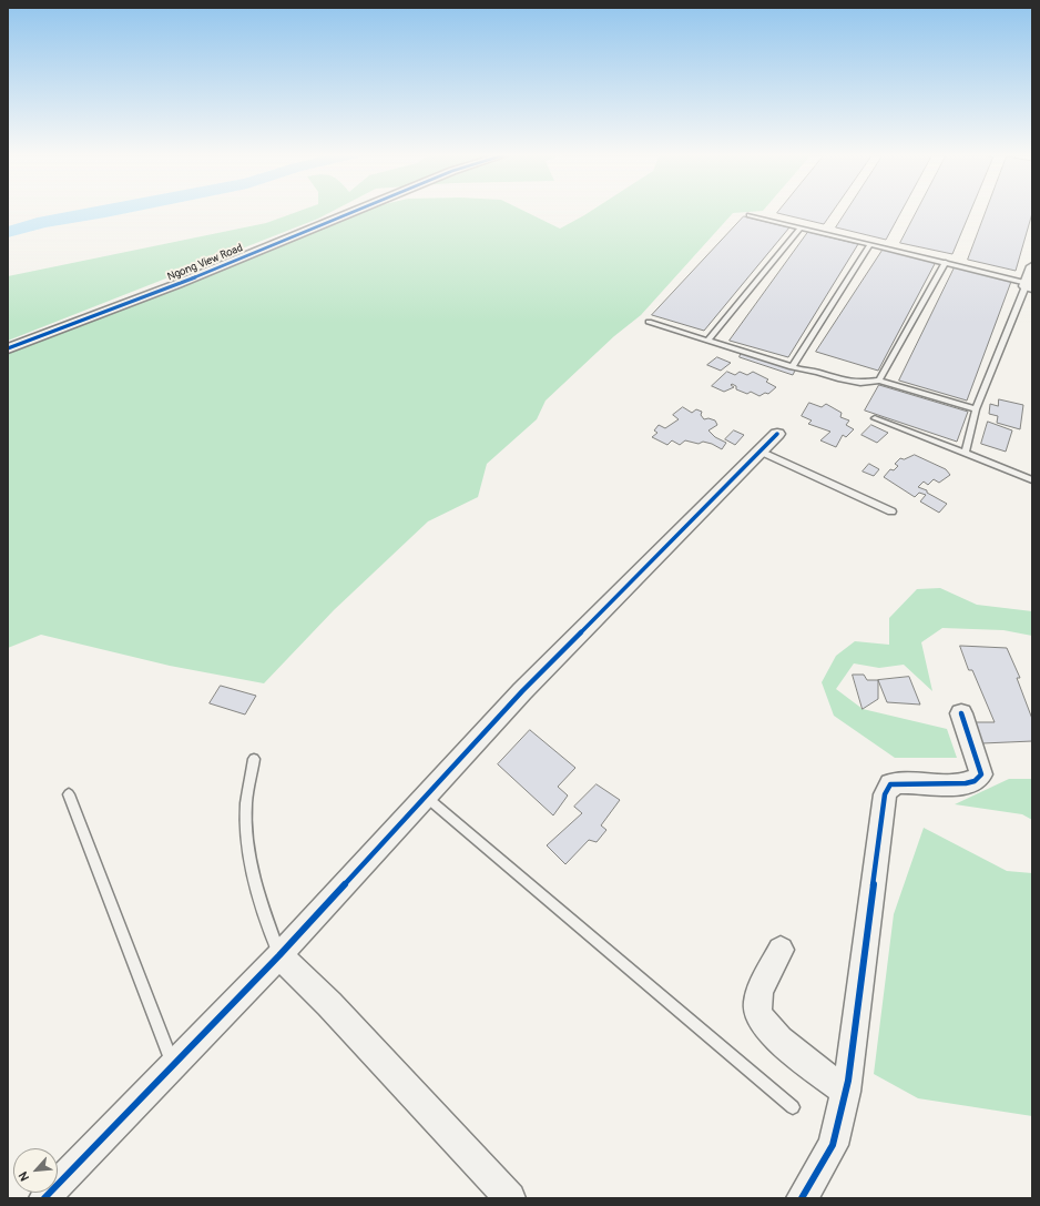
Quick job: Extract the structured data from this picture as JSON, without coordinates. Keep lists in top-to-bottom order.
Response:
{
  "streets": {
    "street": ["Ngong View Road"]
  },
  "north": "bottom left"
}
